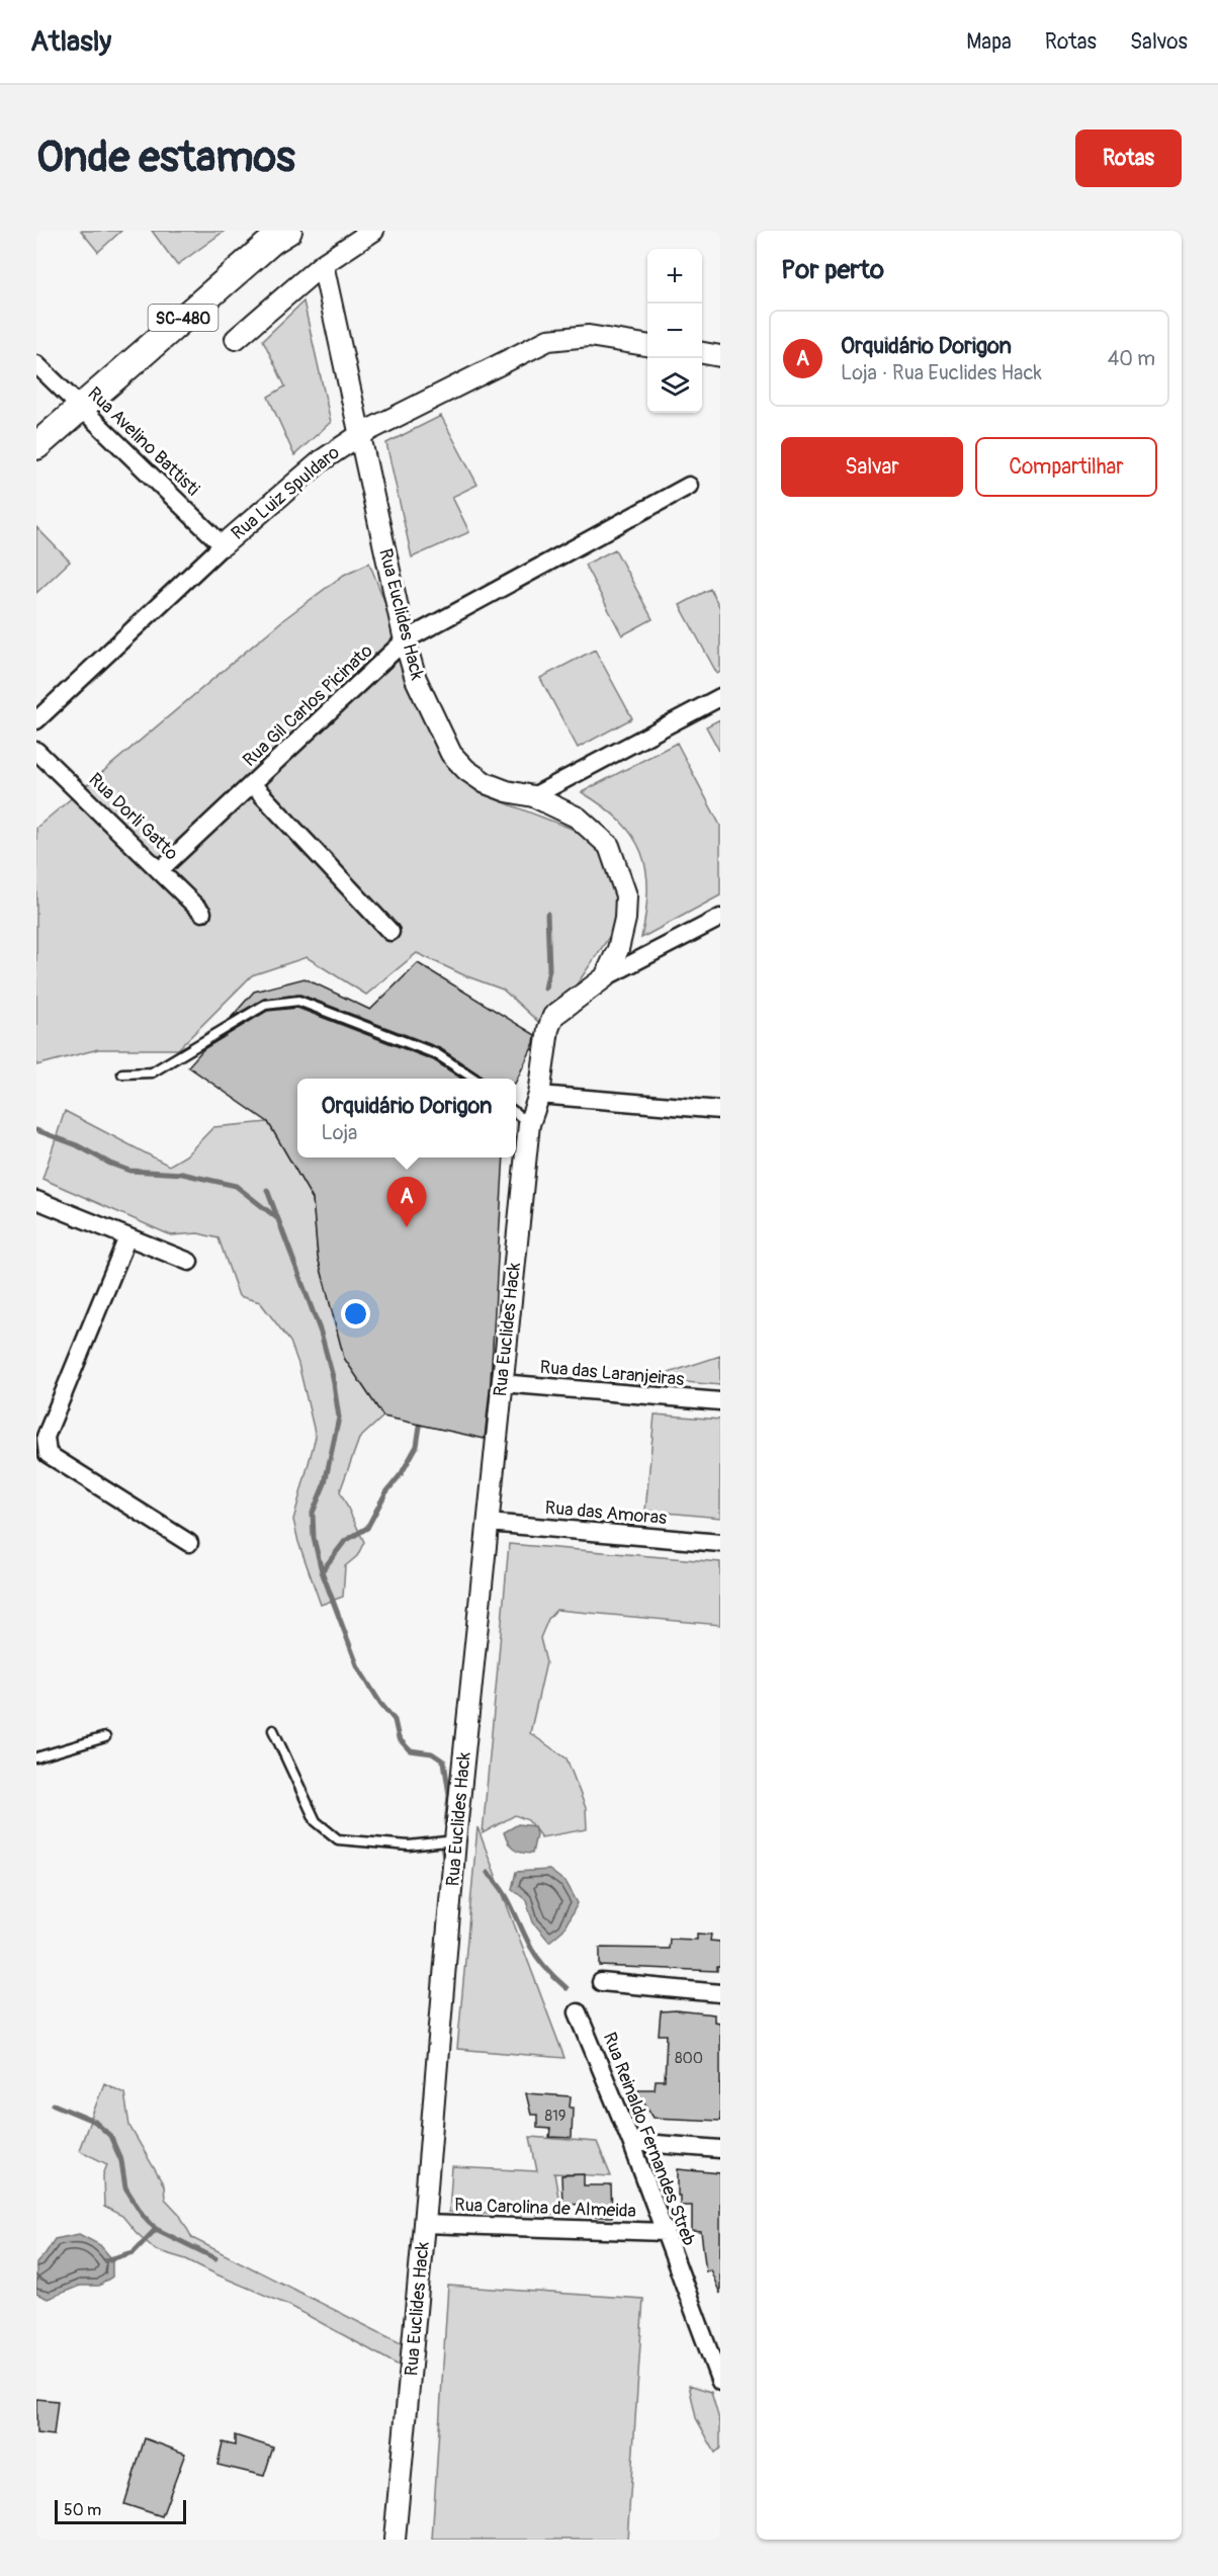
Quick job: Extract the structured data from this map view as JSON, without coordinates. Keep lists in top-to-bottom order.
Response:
{
  "streets": {
    "main road": ["SC-480"],
    "street": [
      "Rua Avelino Battisti",
      "Rua Luiz Spuldaro",
      "Rua Euclides Hack",
      "Rua Gil Carlos Picinato",
      "Rua Dorli Gatto",
      "Rua das Laranjeiras",
      "Rua das Amoras",
      "Rua Reinaldo Fernandes Streb",
      "Rua Carolina de Almeida"
    ]
  },
  "crossings": [
    ["SC-480", "Rua Avelino Battisti"],
    ["Rua Avelino Battisti", "Rua Luiz Spuldaro"],
    ["Rua Luiz Spuldaro", "Rua Euclides Hack"],
    ["Rua Euclides Hack", "Rua Gil Carlos Picinato"],
    ["Rua Euclides Hack", "Rua das Laranjeiras"],
    ["Rua Euclides Hack", "Rua das Amoras"],
    ["Rua Euclides Hack", "Rua Carolina de Almeida"],
    ["Rua Gil Carlos Picinato", "Rua Dorli Gatto"],
    ["Rua Reinaldo Fernandes Streb", "Rua Carolina de Almeida"]
  ],
  "house_numbers": ["800", "819"],
  "scale_bar": "50 m",
  "page": {
    "header": "Atlasly",
    "nav": ["Mapa", "Rotas", "Salvos"],
    "buttons": [
      "Rotas",
      ["Salvar", "Compartilhar"]
    ],
    "title": "Onde estamos",
    "heading": "Por perto",
    "map_buttons": ["+", "−"],
    "list": [
      {
        "mark": "A",
        "name": "Orquidário Dorigon",
        "note": "Loja · Rua Euclides Hack",
        "value": "40 m"
      }
    ],
    "popup": ["Orquidário Dorigon", "Loja"],
    "pins": "A",
    "scale": "50 m"
  }
}
